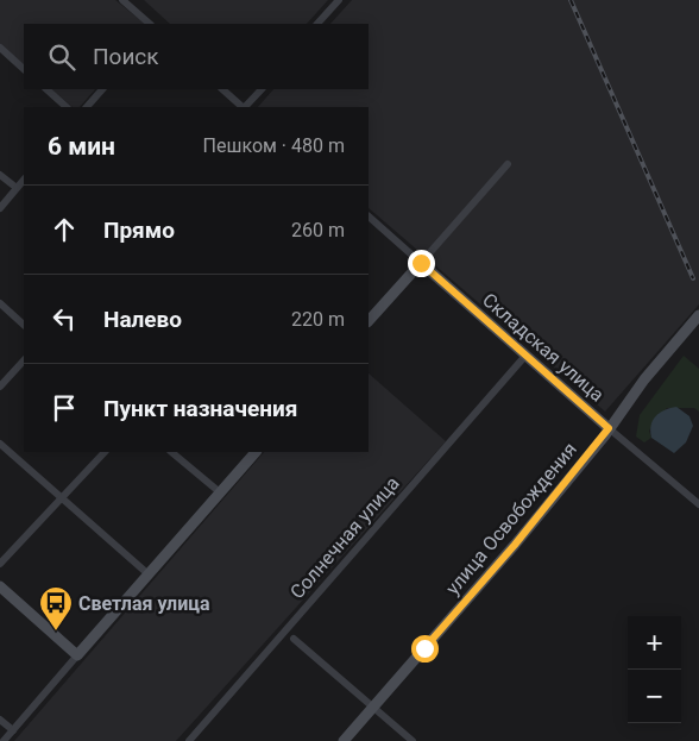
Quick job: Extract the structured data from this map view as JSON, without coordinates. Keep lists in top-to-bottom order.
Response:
{
  "streets": {
    "street": ["Складская улица", "улица Освобождения", "Солнечная улица"]
  },
  "crossings": [
    ["Складская улица", "улица Освобождения"],
    ["Складская улица", "Солнечная улица"]
  ],
  "places": {
    "bus stop": ["Светлая улица"]
  },
  "page": {
    "search": "Поиск",
    "heading": ["6 мин", "Пешком · 480 m"],
    "list": [
      ["Прямо", "260 m"],
      ["Налево", "220 m"],
      "Пункт назначения"
    ],
    "map_buttons": ["+", "−"]
  }
}
